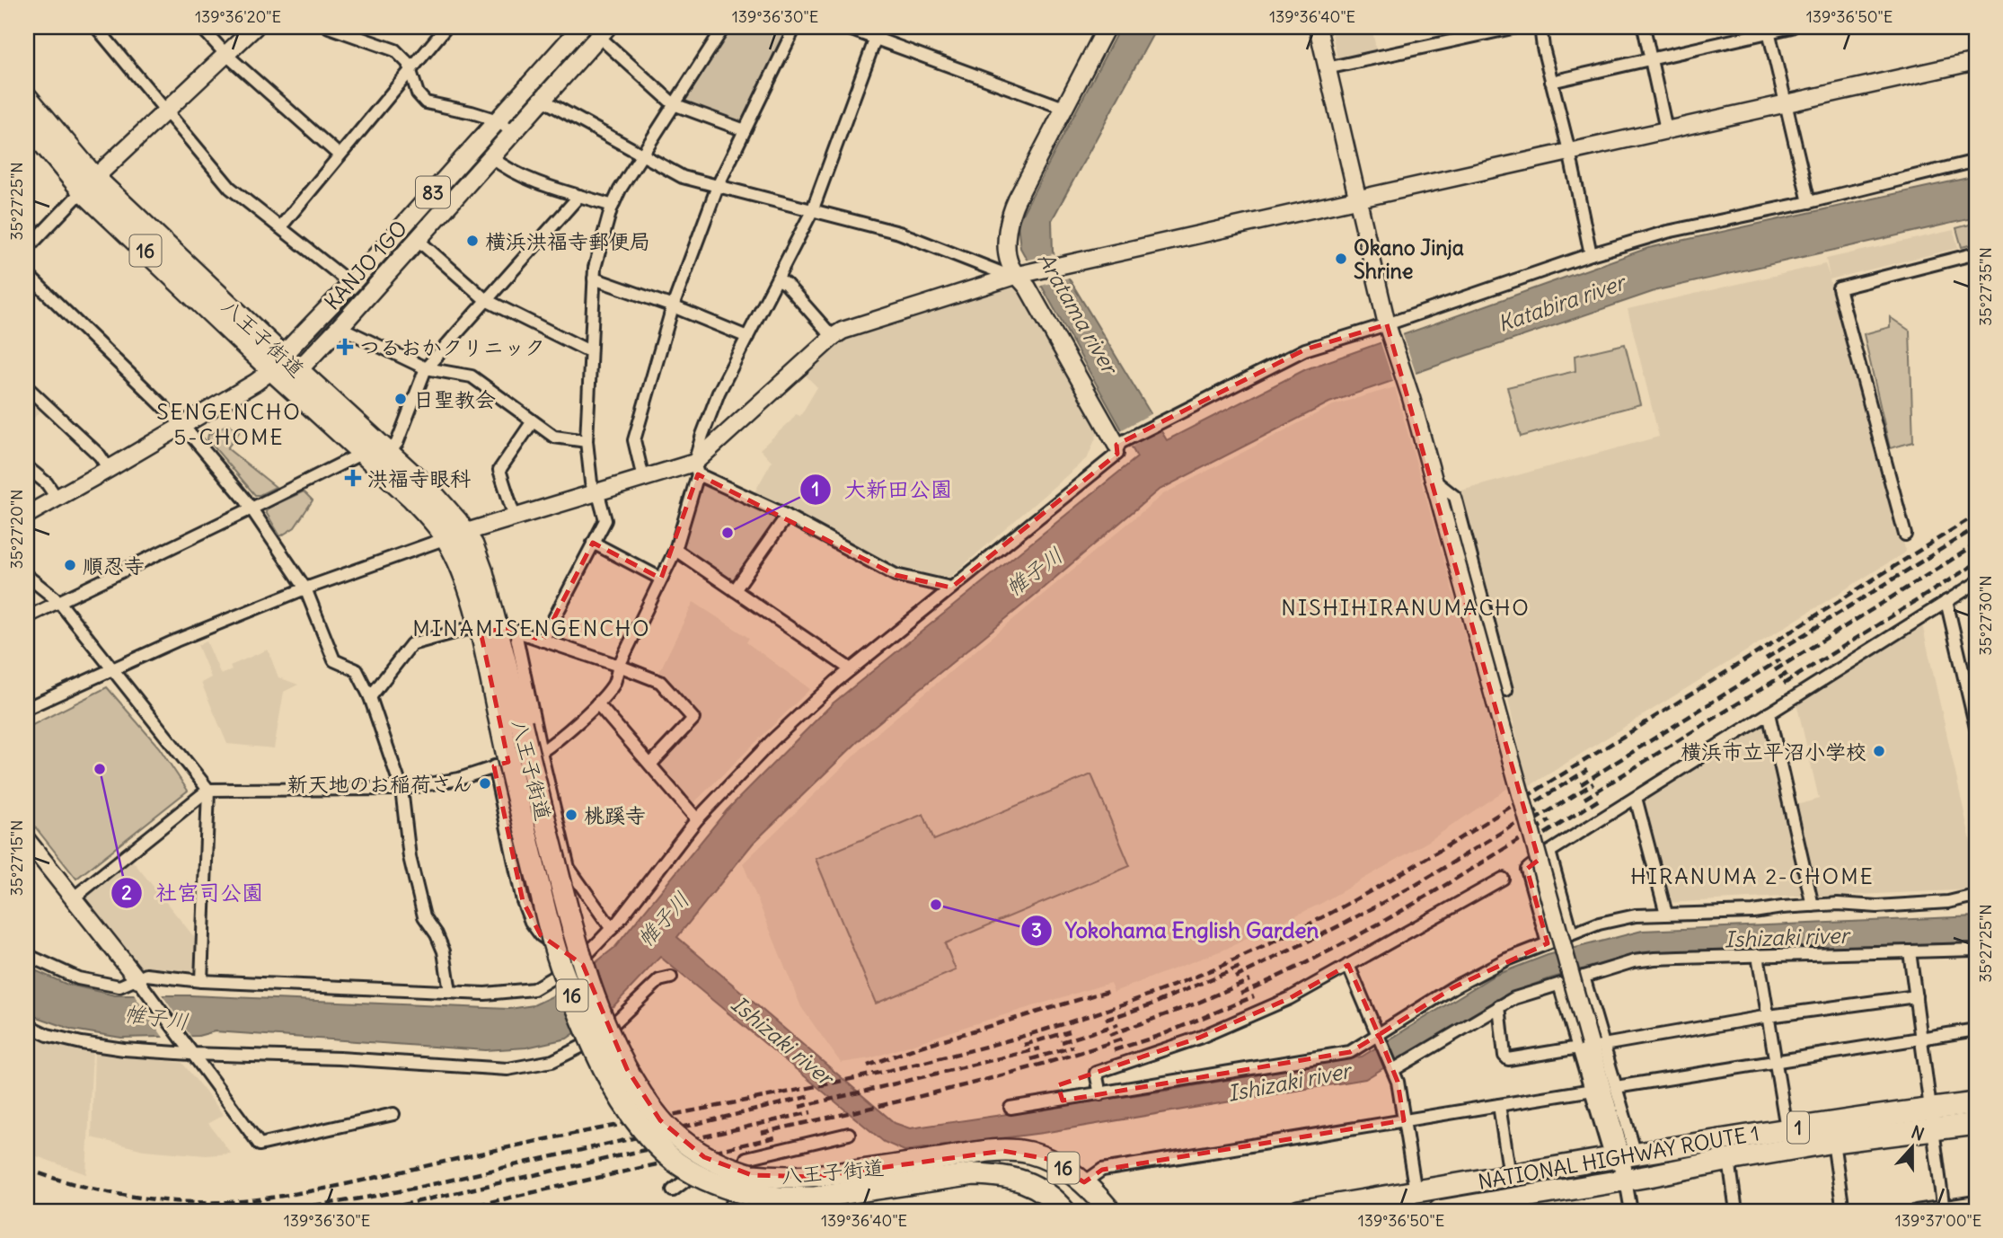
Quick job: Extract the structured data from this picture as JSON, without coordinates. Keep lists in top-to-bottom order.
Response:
{
  "streets": {
    "highway": [
      "16",
      "八王子街道",
      "1",
      "NATIONAL HIGHWAY ROUTE 1"
    ],
    "main road": ["83", "KANJO 1GO"]
  },
  "crossings": [
    ["KANJO 1GO", "八王子街道"]
  ],
  "districts": [
    "SENGENCHO 5-CHOME",
    "NISHIHIRANUMACHO",
    "MINAMISENGENCHO",
    "HIRANUMA 2-CHOME"
  ],
  "water": [
    "Katabira river",
    "Aratama river",
    "帷子川",
    "Ishizaki river"
  ],
  "places": {
    "other": [
      "横浜洪福寺郵便局",
      "Okano Jinja Shrine",
      "日聖教会",
      "大新田公園",
      "順忍寺",
      "横浜市立平沼小学校",
      "社宮司公園",
      "新天地のお稲荷さん",
      "桃蹊寺",
      "Yokohama English Garden"
    ],
    "health": ["つるおかクリニック", "洪福寺眼科"]
  },
  "north": "top",
  "coordinates": [
    "139°36'20\"E",
    "139°36'30\"E",
    "139°36'40\"E",
    "139°36'50\"E",
    "35°27'25\"N",
    "35°27'35\"N",
    "35°27'20\"N",
    "35°27'30\"N",
    "35°27'15\"N",
    "139°37'00\"E"
  ]
}
